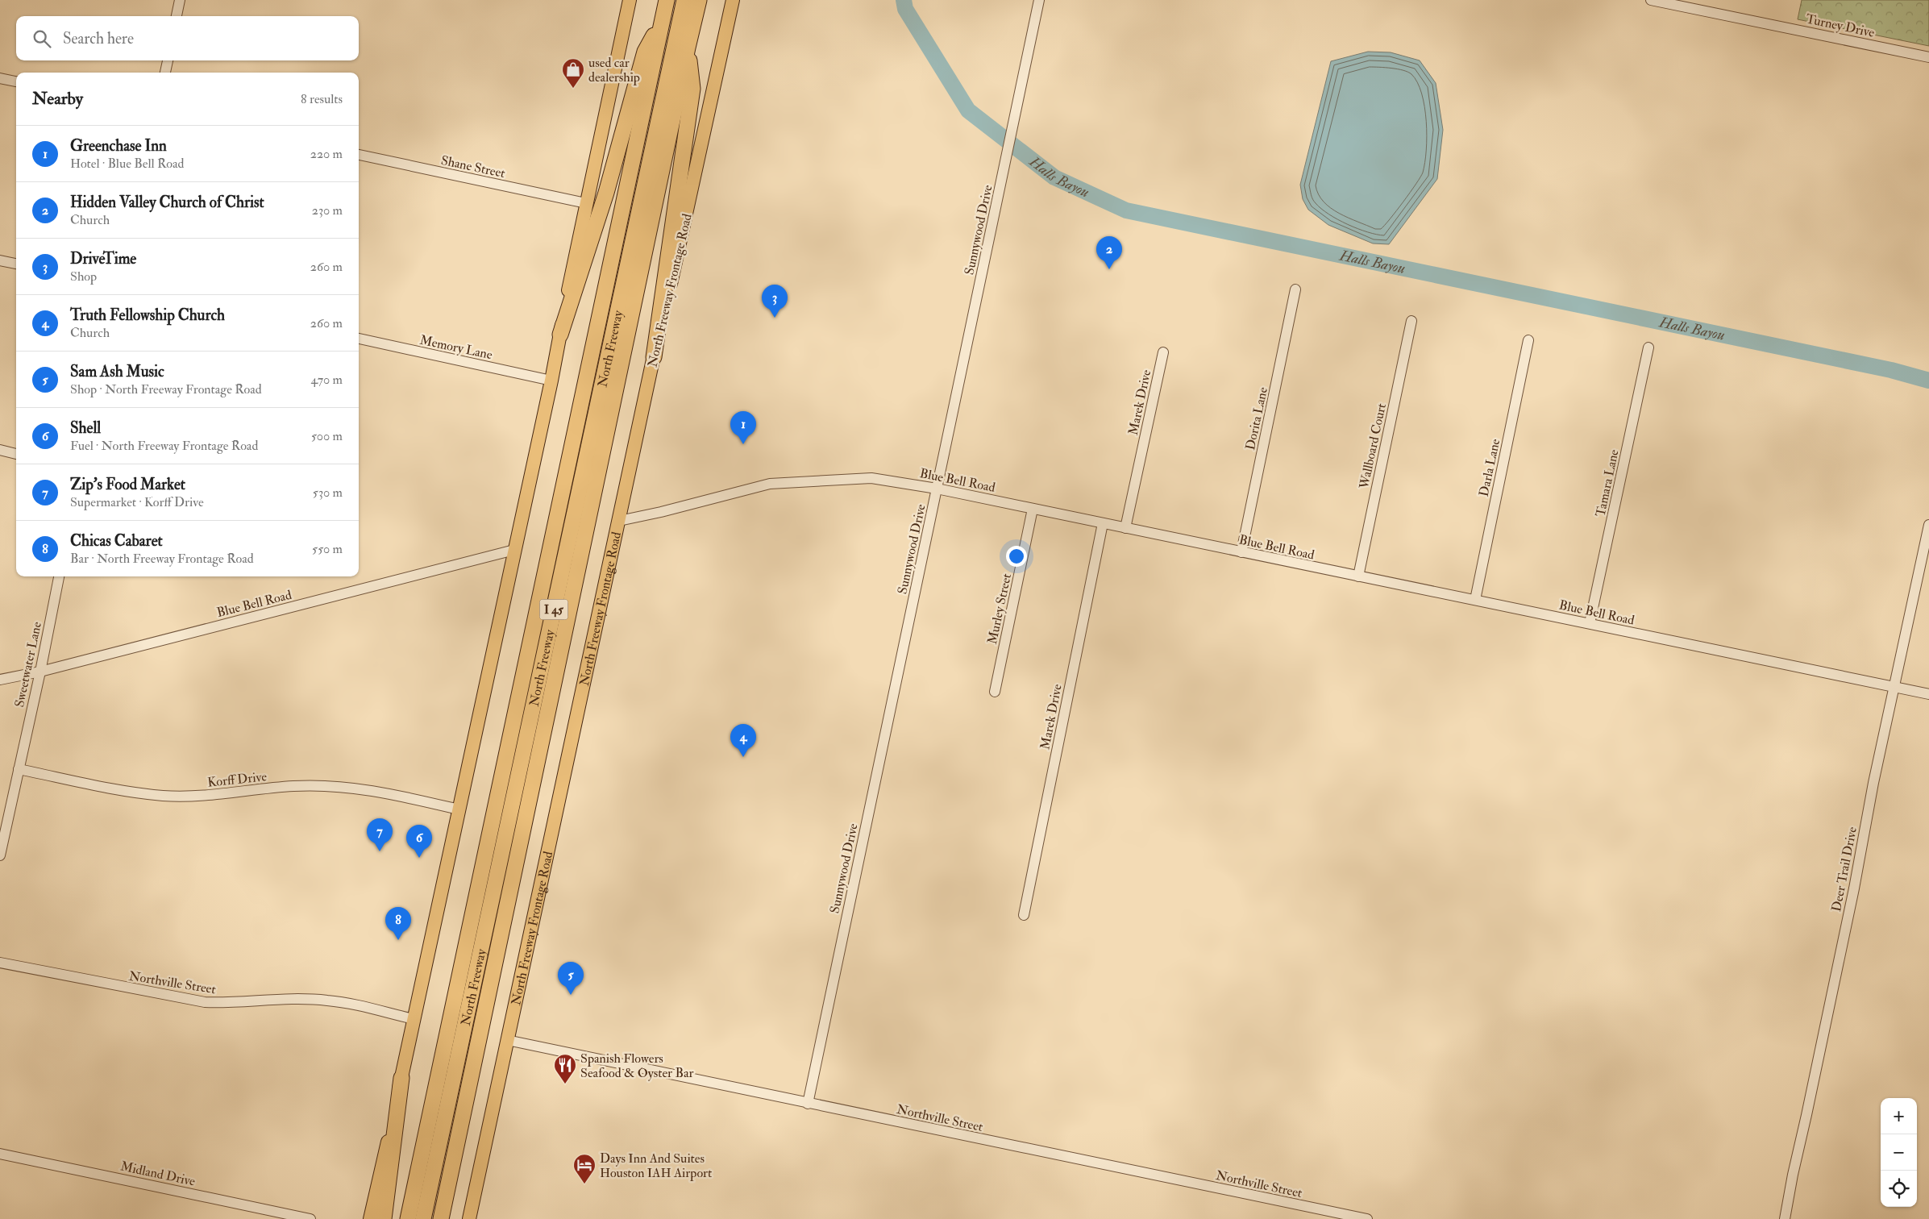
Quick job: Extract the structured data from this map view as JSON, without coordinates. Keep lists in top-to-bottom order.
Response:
{
  "streets": {
    "highway": ["North Freeway", "I 45"],
    "main road": ["North Freeway Frontage Road"],
    "street": [
      "Turney Drive",
      "Shane Street",
      "Sunnywood Drive",
      "Memory Lane",
      "Marek Drive",
      "Dorita Lane",
      "Wallboard Court",
      "Darla Lane",
      "Blue Bell Road",
      "Tamara Lane",
      "Murley Street",
      "Sweetwater Lane",
      "Korff Drive",
      "Deer Trail Drive",
      "Northville Street",
      "Midland Drive"
    ]
  },
  "crossings": [
    ["Sunnywood Drive", "Blue Bell Road"],
    ["Sunnywood Drive", "Northville Street"],
    ["North Freeway Frontage Road", "Blue Bell Road"],
    ["North Freeway Frontage Road", "Northville Street"],
    ["Marek Drive", "Blue Bell Road"],
    ["Dorita Lane", "Blue Bell Road"],
    ["Wallboard Court", "Blue Bell Road"],
    ["Darla Lane", "Blue Bell Road"],
    ["Blue Bell Road", "Tamara Lane"],
    ["Blue Bell Road", "Murley Street"],
    ["Blue Bell Road", "Sweetwater Lane"],
    ["Blue Bell Road", "Deer Trail Drive"],
    ["Sweetwater Lane", "Korff Drive"]
  ],
  "water": ["Halls Bayou"],
  "places": {
    "shop": ["used car dealership"],
    "restaurant": ["Spanish Flowers Seafood & Oyster Bar"],
    "hotel": ["Days Inn And Suites Houston IAH Airport"]
  },
  "page": {
    "search": "Search here",
    "heading": ["Nearby", "8 results"],
    "list": [
      {
        "mark": "1",
        "name": "Greenchase Inn",
        "note": "Hotel · Blue Bell Road",
        "value": "220 m"
      },
      {
        "mark": "2",
        "name": "Hidden Valley Church of Christ",
        "note": "Church",
        "value": "230 m"
      },
      {
        "mark": "3",
        "name": "DriveTime",
        "note": "Shop",
        "value": "260 m"
      },
      {
        "mark": "4",
        "name": "Truth Fellowship Church",
        "note": "Church",
        "value": "260 m"
      },
      {
        "mark": "5",
        "name": "Sam Ash Music",
        "note": "Shop · North Freeway Frontage Road",
        "value": "470 m"
      },
      {
        "mark": "6",
        "name": "Shell",
        "note": "Fuel · North Freeway Frontage Road",
        "value": "500 m"
      },
      {
        "mark": "7",
        "name": "Zip's Food Market",
        "note": "Supermarket · Korff Drive",
        "value": "530 m"
      },
      {
        "mark": "8",
        "name": "Chicas Cabaret",
        "note": "Bar · North Freeway Frontage Road",
        "value": "550 m"
      }
    ],
    "pins": [
      "2",
      "3",
      "1",
      "4",
      "7",
      "6",
      "8",
      "5"
    ],
    "map_buttons": ["+", "−"]
  }
}
